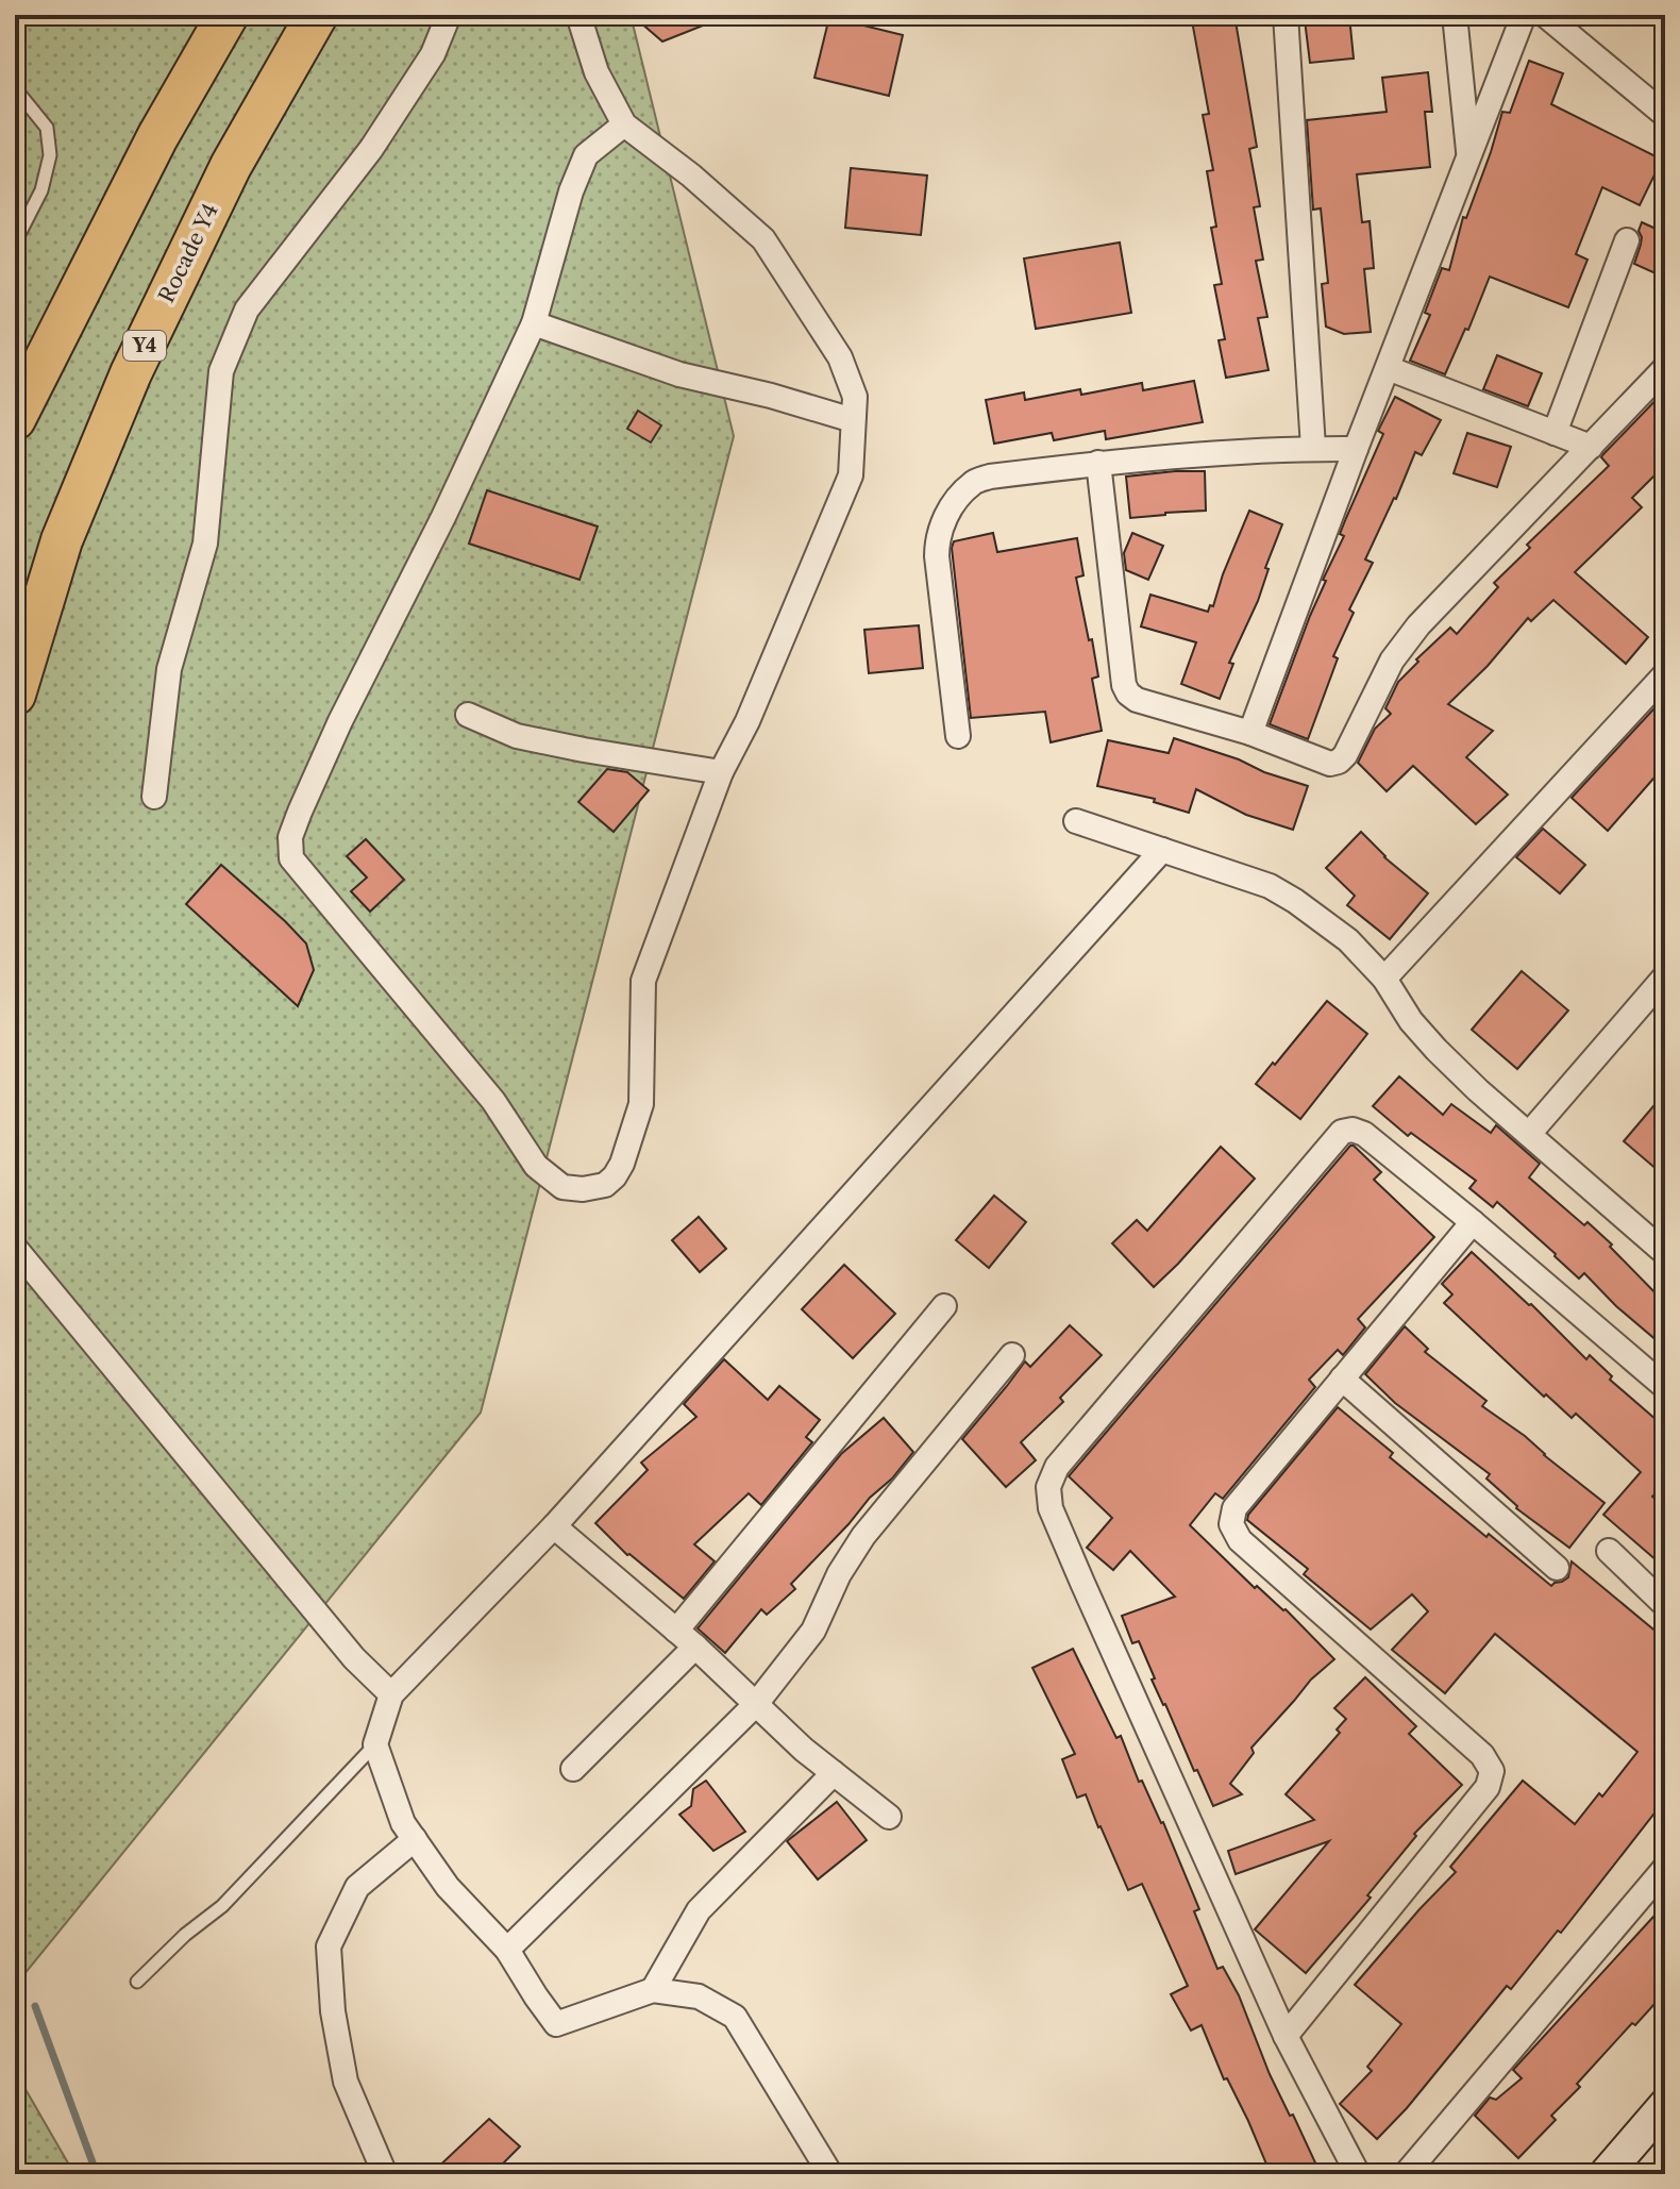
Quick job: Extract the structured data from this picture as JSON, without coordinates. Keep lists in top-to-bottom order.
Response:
{
  "streets": {
    "highway": ["Rocade Y4", "Y4"]
  }
}
